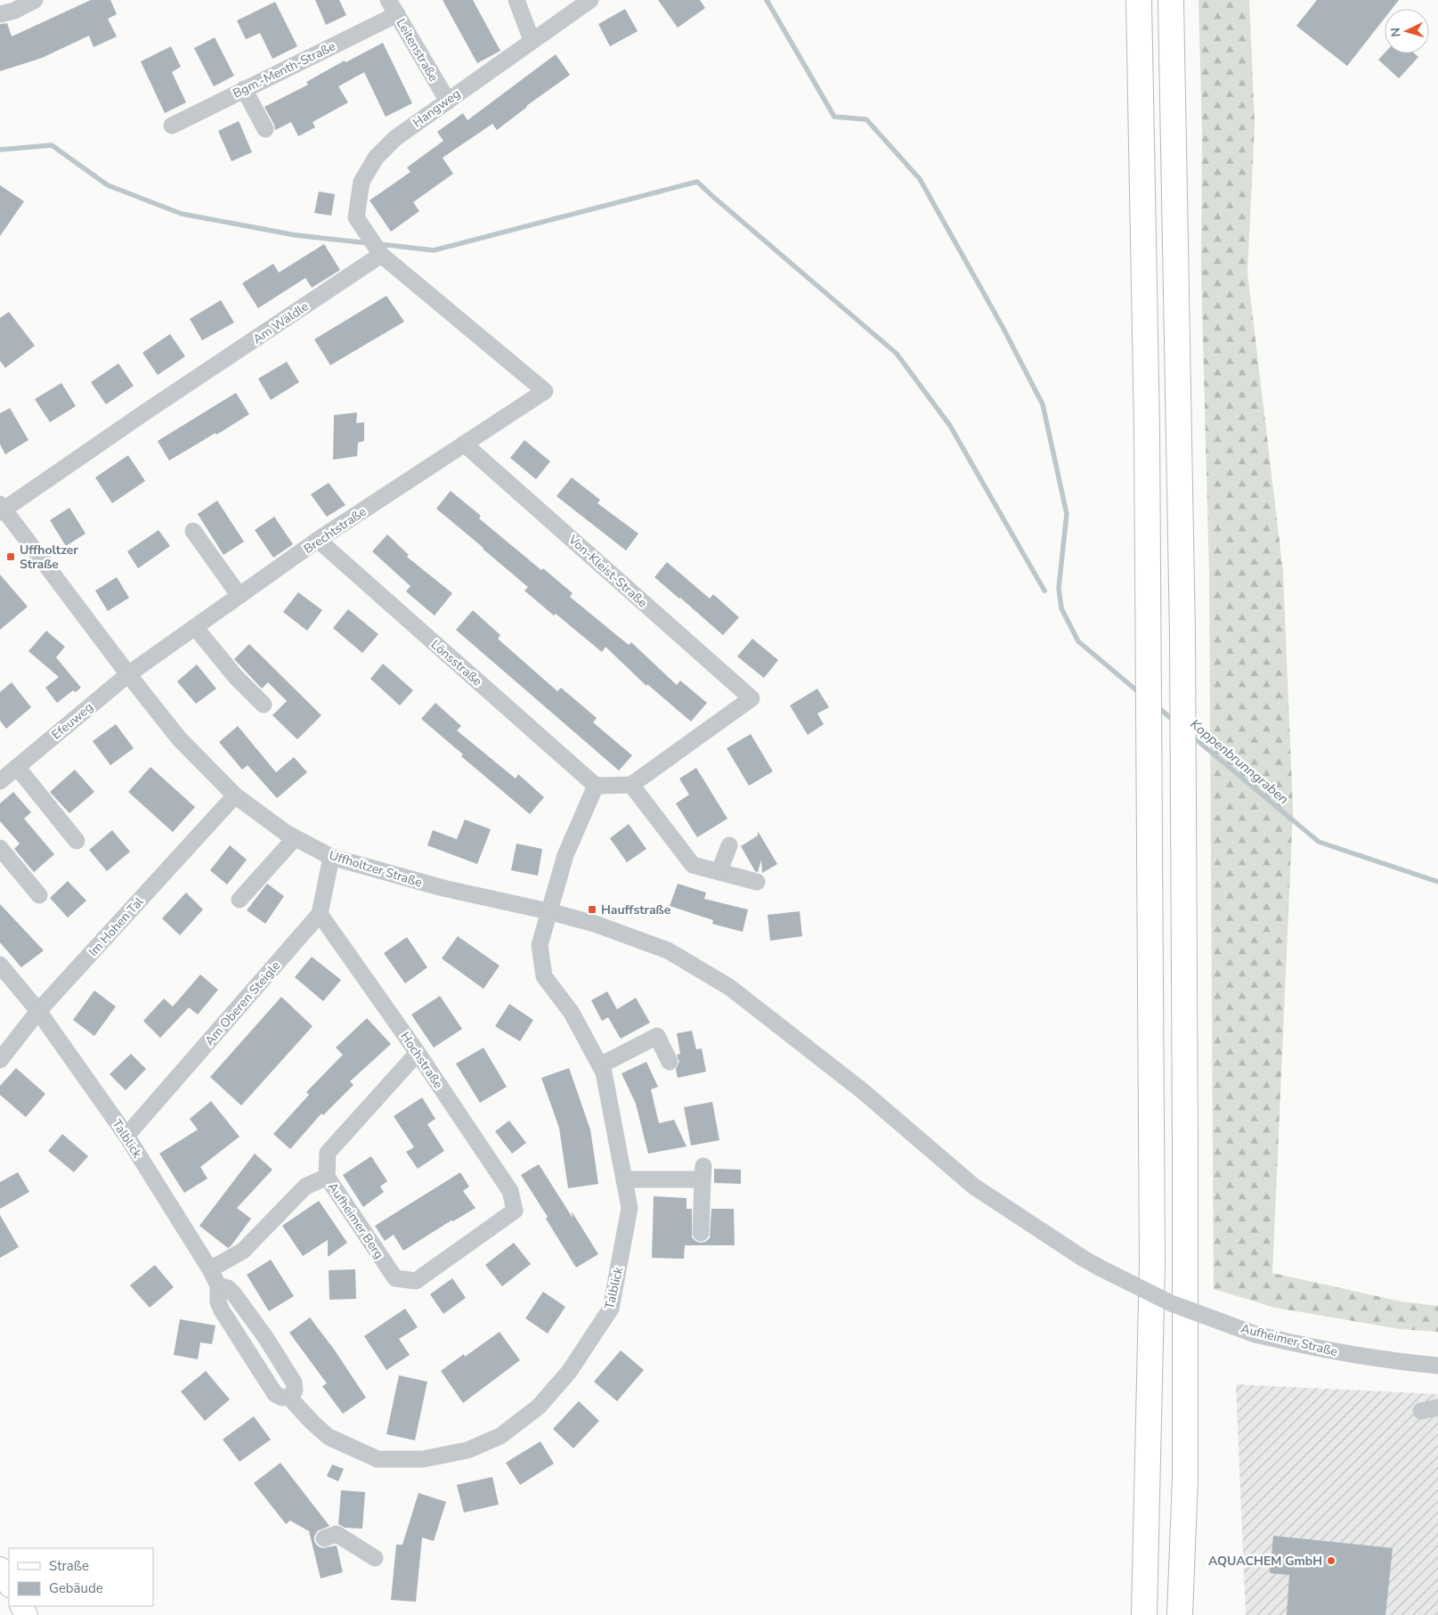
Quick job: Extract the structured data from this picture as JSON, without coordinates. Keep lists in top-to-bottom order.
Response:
{
  "streets": {
    "street": [
      "Leitenstraße",
      "Bgm.-Menth-Straße",
      "Hangweg",
      "Am Wäldle",
      "Brechtstraße",
      "Von-Kleist-Straße",
      "Lönsstraße",
      "Efeuweg",
      "Uffholtzer Straße",
      "Im Hohen Tal",
      "Am Oberen Steigle",
      "Hochstraße",
      "Talblick",
      "Aufheimer Berg",
      "Aufheimer Straße"
    ]
  },
  "crossings": [
    ["Leitenstraße", "Bgm.-Menth-Straße"],
    ["Leitenstraße", "Hangweg"],
    ["Hangweg", "Am Wäldle"],
    ["Hangweg", "Brechtstraße"],
    ["Am Wäldle", "Brechtstraße"],
    ["Am Wäldle", "Uffholtzer Straße"],
    ["Brechtstraße", "Von-Kleist-Straße"],
    ["Brechtstraße", "Lönsstraße"],
    ["Brechtstraße", "Efeuweg"],
    ["Brechtstraße", "Uffholtzer Straße"],
    ["Efeuweg", "Uffholtzer Straße"],
    ["Uffholtzer Straße", "Im Hohen Tal"],
    ["Uffholtzer Straße", "Am Oberen Steigle"],
    ["Uffholtzer Straße", "Talblick"],
    ["Uffholtzer Straße", "Aufheimer Straße"],
    ["Im Hohen Tal", "Talblick"],
    ["Am Oberen Steigle", "Hochstraße"],
    ["Am Oberen Steigle", "Talblick"],
    ["Hochstraße", "Aufheimer Berg"]
  ],
  "water": ["Koppenbrunngraben"],
  "places": {
    "transit": ["Uffholtzer Straße", "Hauffstraße"],
    "other": ["AQUACHEM GmbH"]
  },
  "legend": ["Straße", "Gebäude"],
  "north": "left"
}
